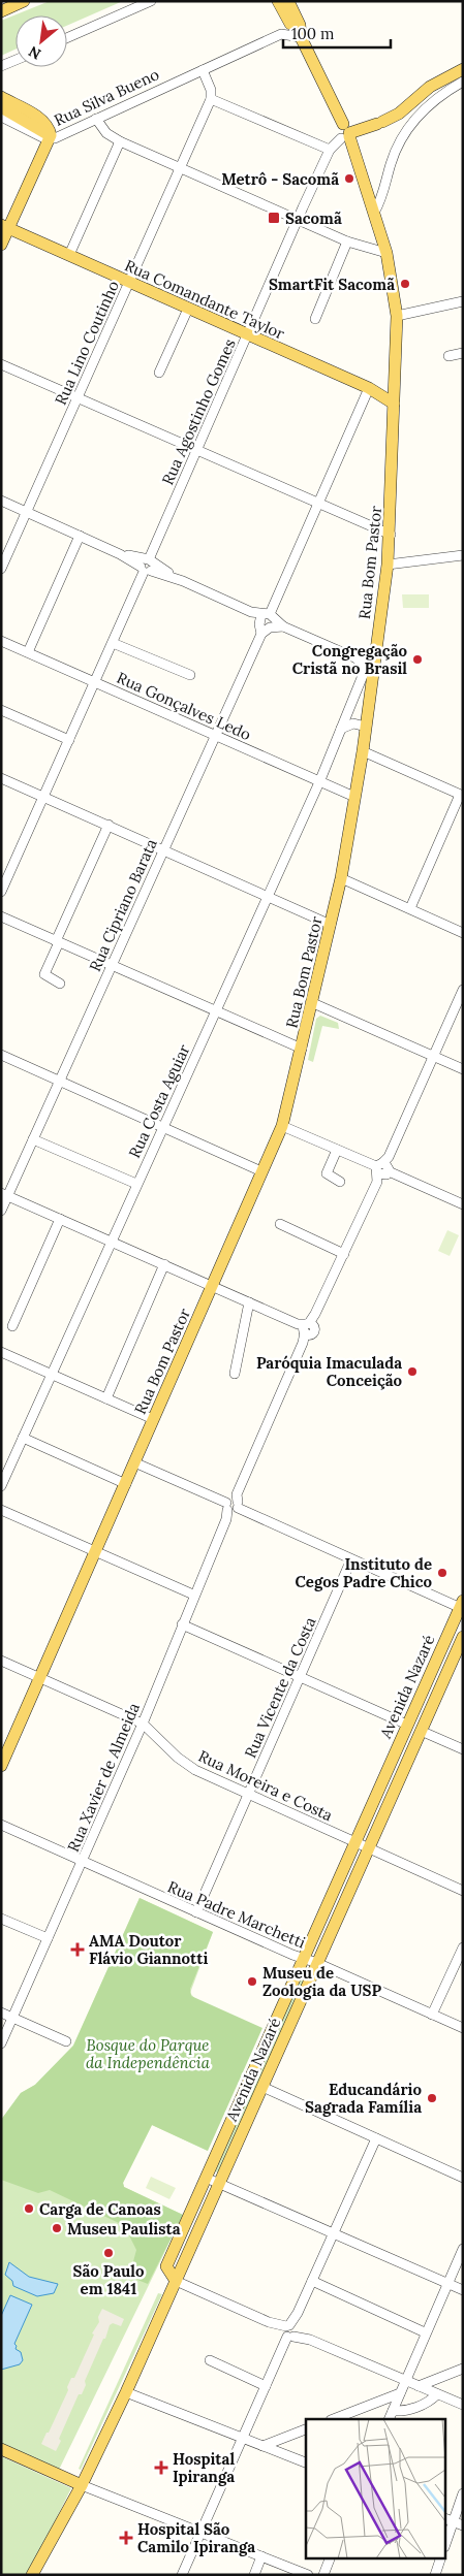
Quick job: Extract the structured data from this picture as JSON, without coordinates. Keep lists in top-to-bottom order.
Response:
{
  "streets": {
    "main road": [
      "Rua Silva Bueno",
      "Rua Comandante Taylor",
      "Rua Bom Pastor",
      "Avenida Nazaré"
    ],
    "street": [
      "Rua Lino Coutinho",
      "Rua Agostinho Gomes",
      "Rua Gonçalves Ledo",
      "Rua Cipriano Barata",
      "Rua Costa Aguiar",
      "Rua Vicente da Costa",
      "Rua Xavier de Almeida",
      "Rua Moreira e Costa",
      "Rua Padre Marchetti"
    ]
  },
  "crossings": [
    ["Rua Silva Bueno", "Rua Comandante Taylor"],
    ["Rua Comandante Taylor", "Rua Lino Coutinho"],
    ["Rua Comandante Taylor", "Rua Agostinho Gomes"],
    ["Rua Comandante Taylor", "Rua Bom Pastor"],
    ["Rua Agostinho Gomes", "Rua Bom Pastor"],
    ["Rua Agostinho Gomes", "Rua Gonçalves Ledo"],
    ["Rua Bom Pastor", "Rua Gonçalves Ledo"],
    ["Rua Bom Pastor", "Rua Moreira e Costa"],
    ["Rua Gonçalves Ledo", "Rua Cipriano Barata"],
    ["Rua Gonçalves Ledo", "Rua Costa Aguiar"],
    ["Avenida Nazaré", "Rua Moreira e Costa"],
    ["Avenida Nazaré", "Rua Padre Marchetti"],
    ["Rua Vicente da Costa", "Rua Moreira e Costa"],
    ["Rua Vicente da Costa", "Rua Padre Marchetti"],
    ["Rua Xavier de Almeida", "Rua Moreira e Costa"],
    ["Rua Xavier de Almeida", "Rua Padre Marchetti"]
  ],
  "parks": ["Bosque do Parque da Independência"],
  "places": {
    "other": [
      "Metrô - Sacomã",
      "SmartFit Sacomã",
      "Congregação Cristã no Brasil",
      "Paróquia Imaculada Conceição",
      "Instituto de Cegos Padre Chico",
      "Museu de Zoologia da USP",
      "Educandário Sagrada Família",
      "Carga de Canoas",
      "Museu Paulista",
      "São Paulo em 1841"
    ],
    "transit": ["Sacomã"],
    "health": ["AMA Doutor Flávio Giannotti", "Hospital Ipiranga", "Hospital São Camilo Ipiranga"]
  },
  "scale_bar": "100 m",
  "north": "bottom left"
}
